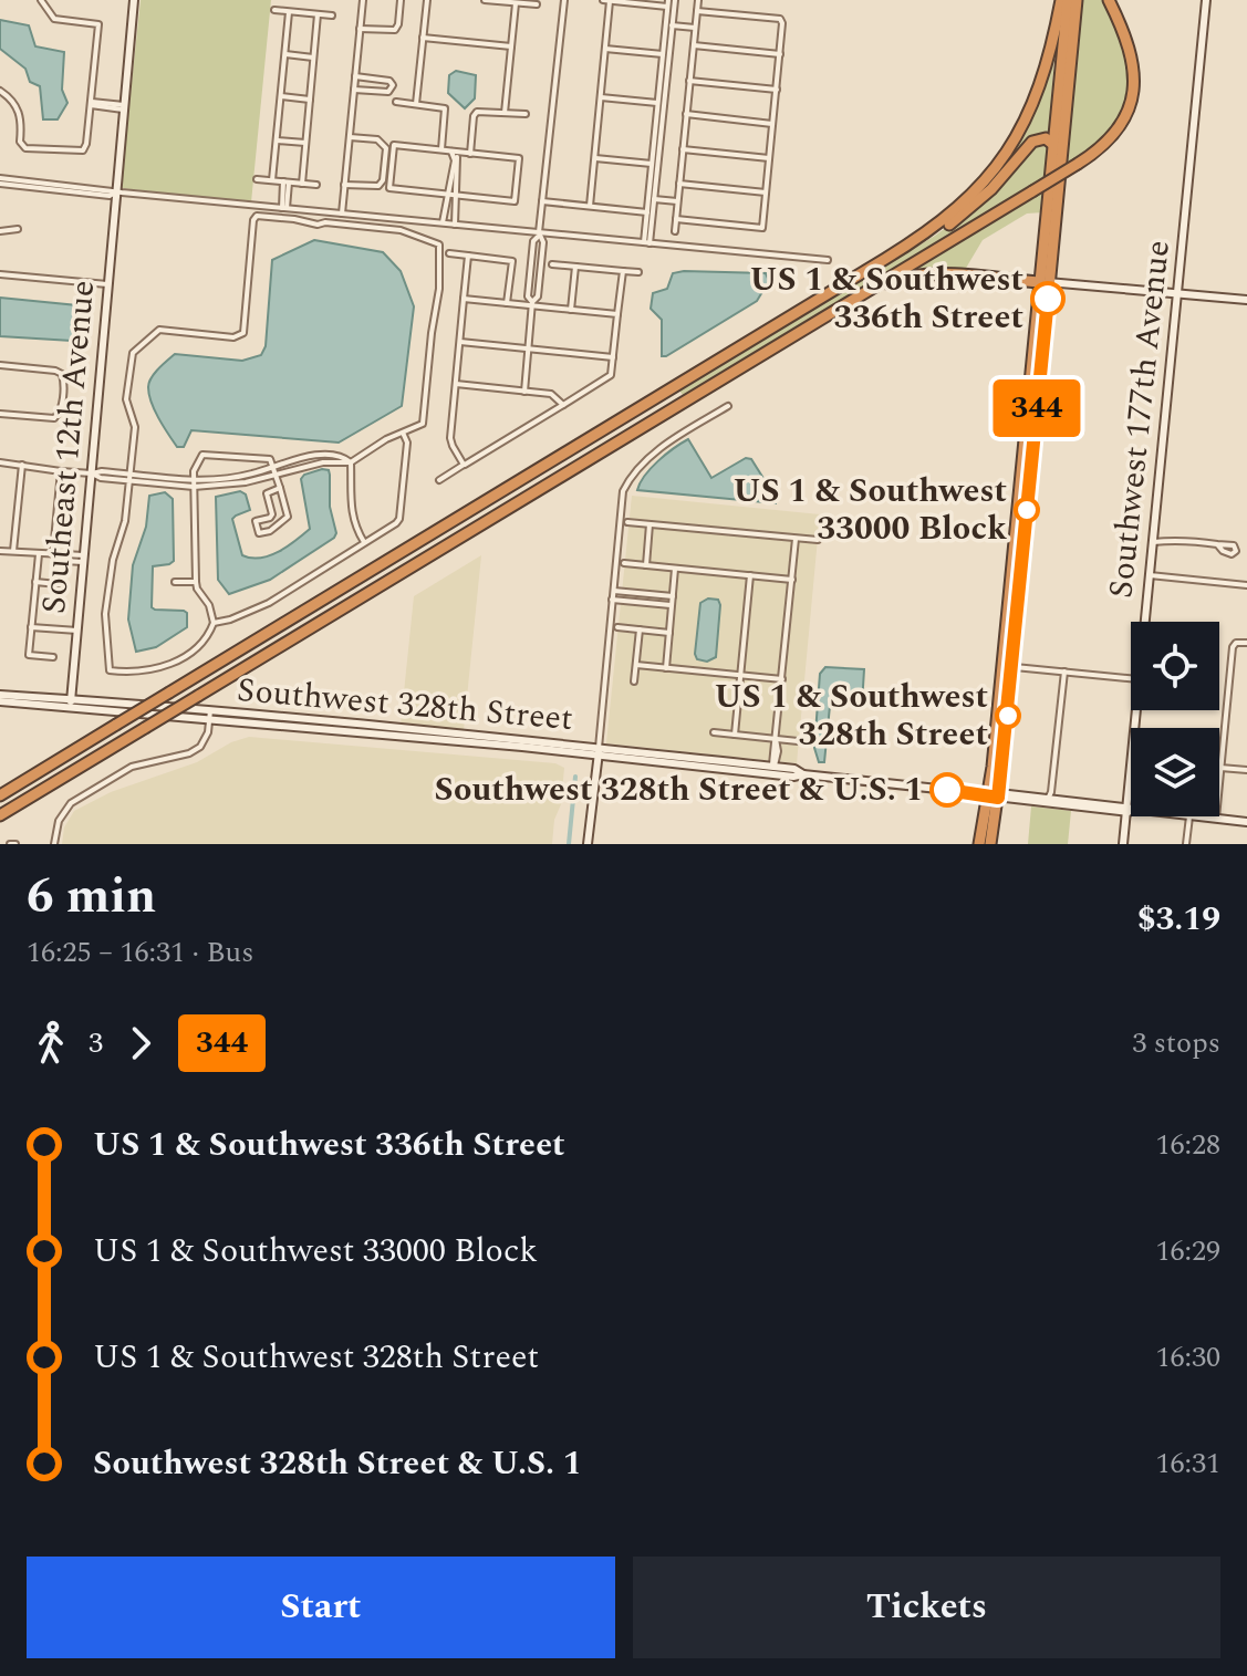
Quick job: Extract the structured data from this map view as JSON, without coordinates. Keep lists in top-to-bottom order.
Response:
{
  "streets": {
    "street": ["Southwest 177th Avenue", "Southeast 12th Avenue", "Southwest 328th Street"]
  },
  "crossings": [
    ["Southwest 177th Avenue", "Southwest 328th Street"],
    ["Southeast 12th Avenue", "Southwest 328th Street"]
  ],
  "places": [
    "US 1 & Southwest 336th Street",
    "US 1 & Southwest 33000 Block",
    "US 1 & Southwest 328th Street",
    "Southwest 328th Street & U.S. 1"
  ],
  "lines": ["bus line 344"],
  "page": {
    "on_map": "344",
    "heading": ["6 min", "16:25 – 16:31 · Bus", "$3.19"],
    "legs": ["3", "344", "3 stops"],
    "list": [
      {
        "name": "US 1 & Southwest 336th Street",
        "value": "16:28"
      },
      {
        "name": "US 1 & Southwest 33000 Block",
        "value": "16:29"
      },
      {
        "name": "US 1 & Southwest 328th Street",
        "value": "16:30"
      },
      {
        "name": "Southwest 328th Street & U.S. 1",
        "value": "16:31"
      }
    ],
    "buttons": ["Start", "Tickets"]
  }
}
